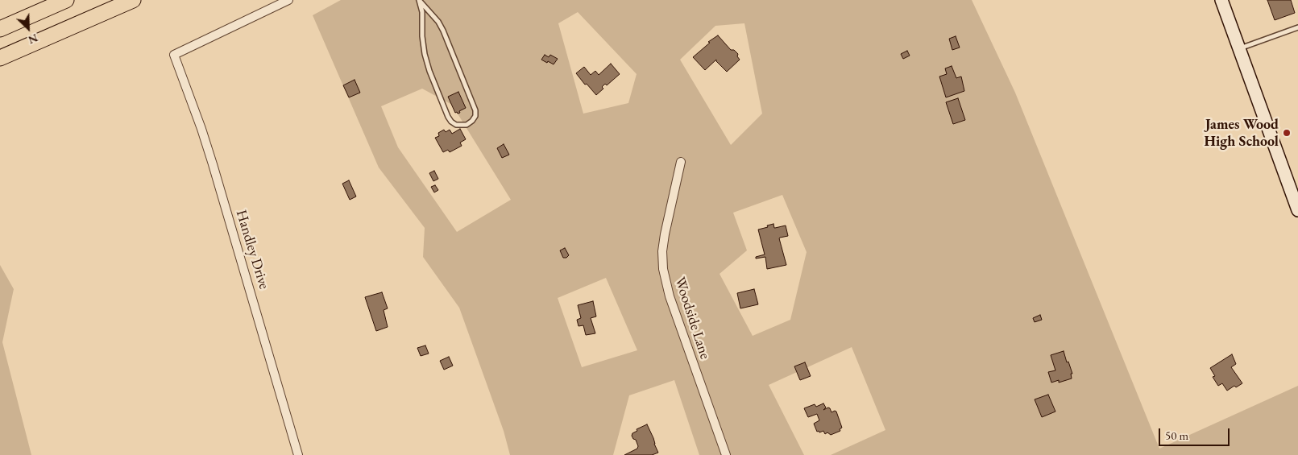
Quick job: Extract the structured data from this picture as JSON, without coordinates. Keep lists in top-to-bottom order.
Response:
{
  "streets": {
    "street": ["Handley Drive", "Woodside Lane"]
  },
  "places": ["James Wood High School"],
  "scale_bar": "50 m",
  "north": "bottom right"
}
